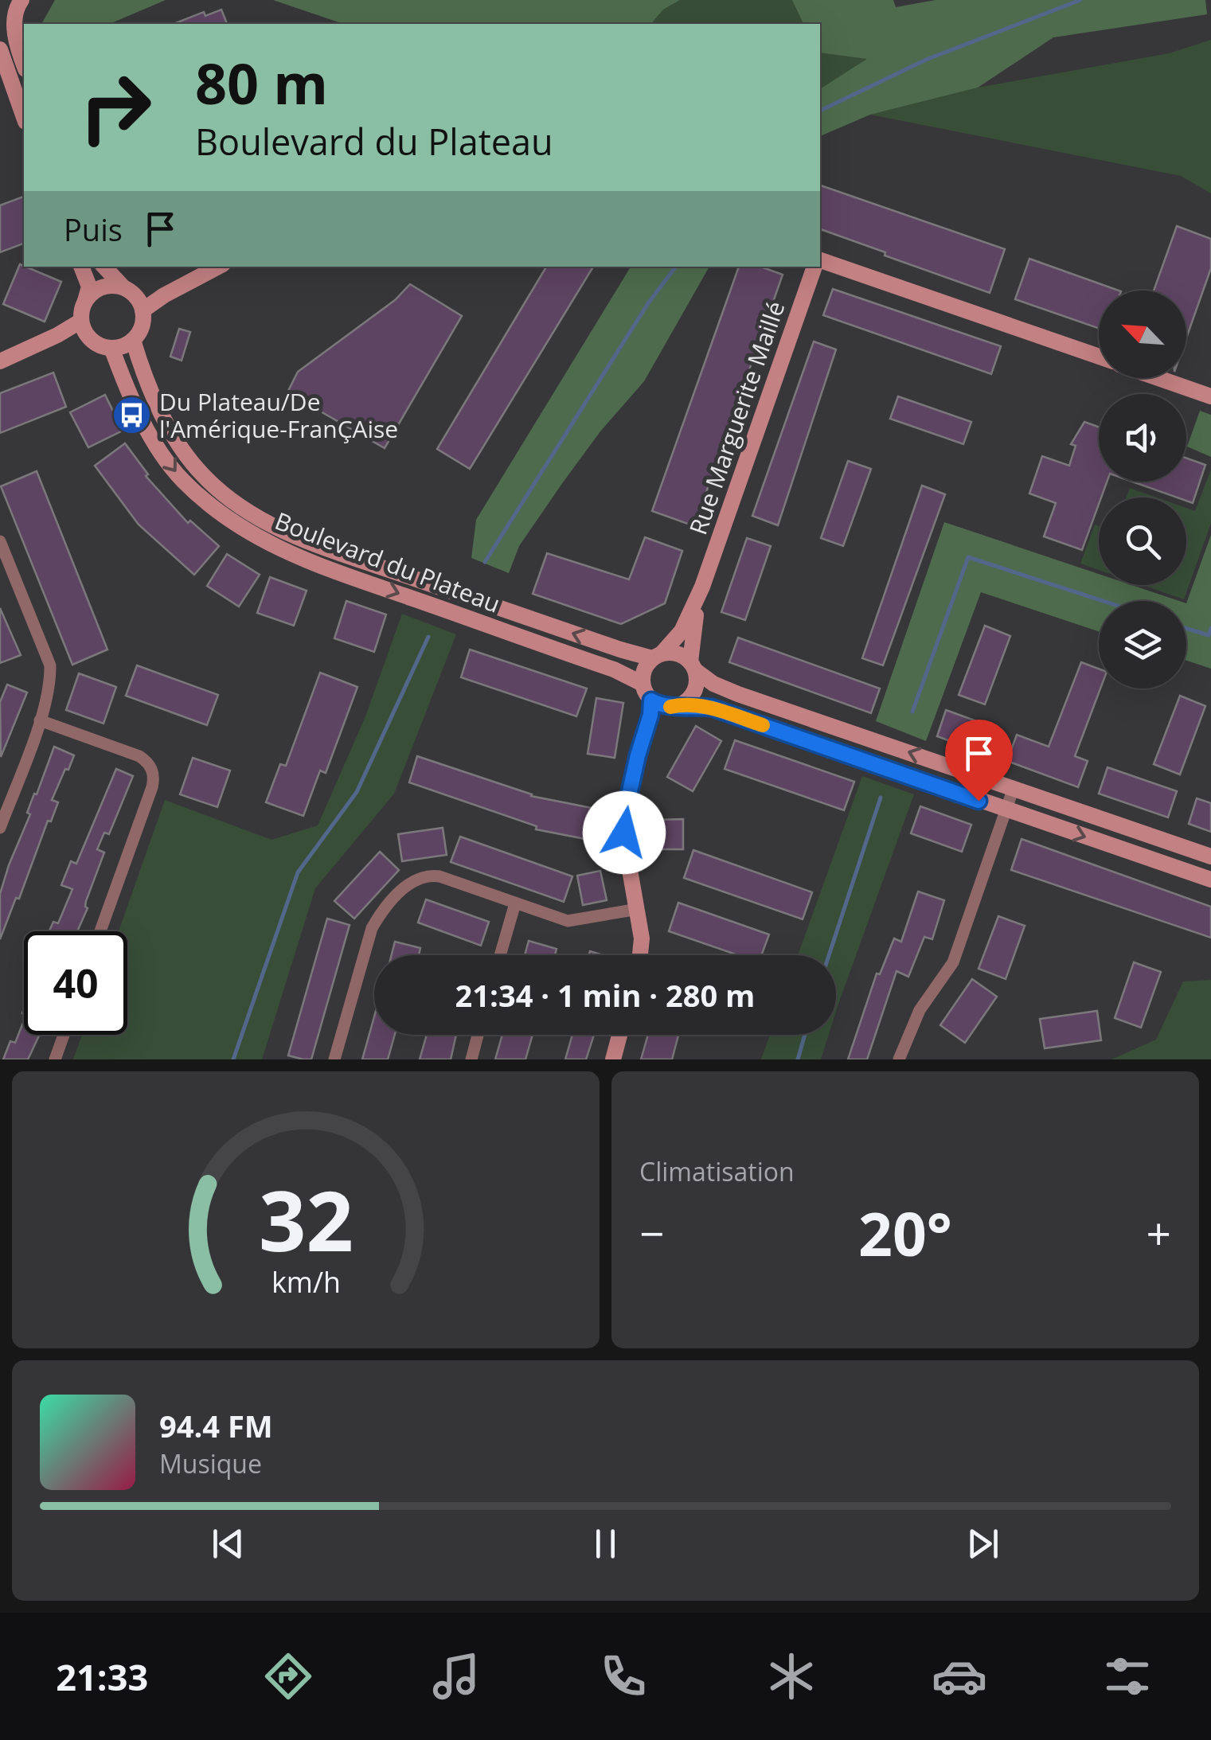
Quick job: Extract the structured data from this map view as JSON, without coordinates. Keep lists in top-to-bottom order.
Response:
{
  "streets": {
    "main road": ["Rue Marguerite Maillé", "Boulevard du Plateau"]
  },
  "crossings": [
    ["Rue Marguerite Maillé", "Boulevard du Plateau"]
  ],
  "places": {
    "bus stop": ["Du Plateau/De l'Amérique-FranÇAise"]
  },
  "north": "top left",
  "page": {
    "turn": ["80 m", "Boulevard du Plateau"],
    "then": "Puis",
    "limit": "40",
    "trip": "21:34 · 1 min · 280 m",
    "tile": "Climatisation",
    "heat": ["−", "20°", "+"],
    "song": ["94.4 FM", "Musique"],
    "tabs": "21:33",
    "gauge": ["32", "km/h"]
  }
}
